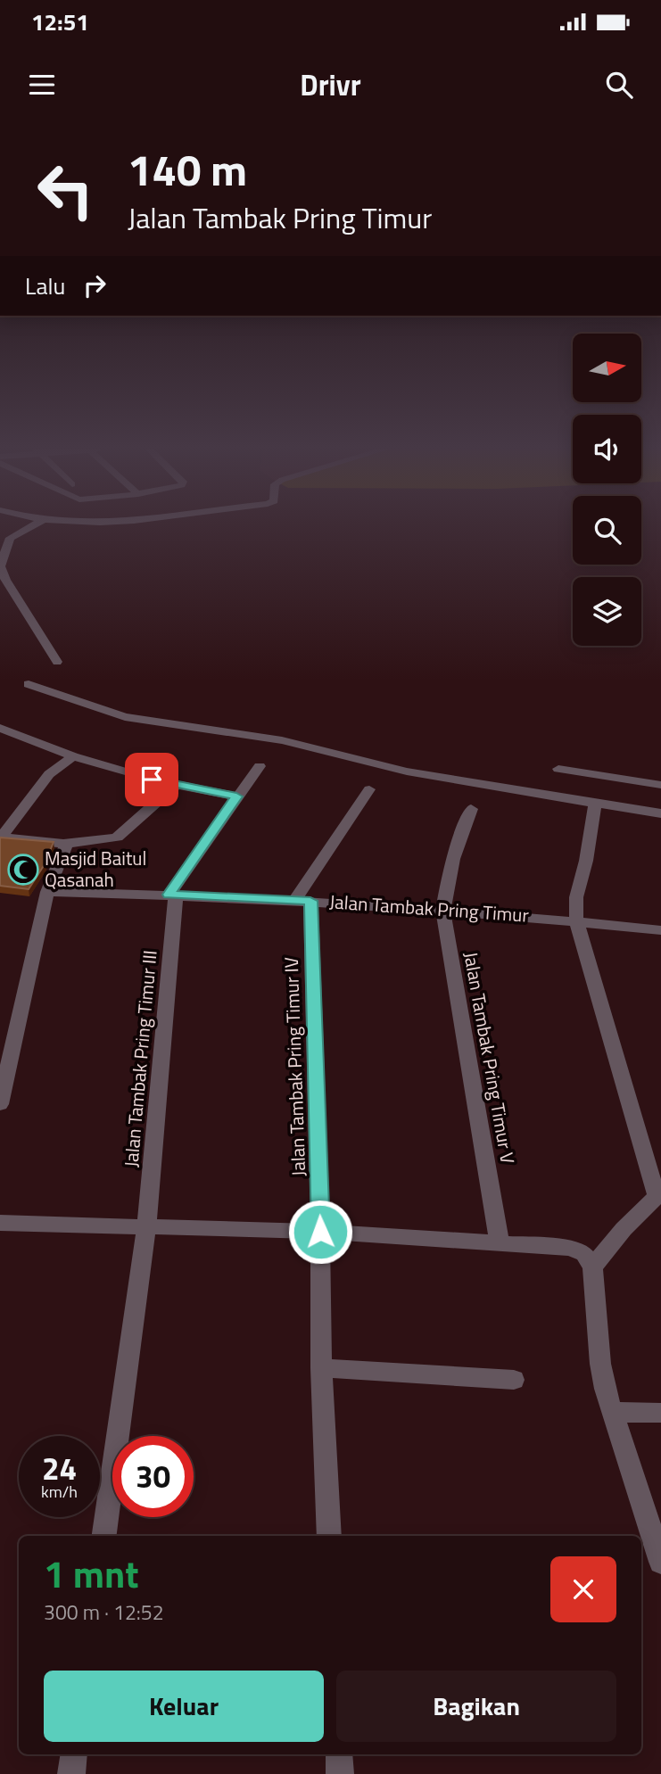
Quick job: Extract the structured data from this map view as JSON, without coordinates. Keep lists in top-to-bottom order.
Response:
{
  "streets": {
    "street": [
      "Jalan Tambak Pring Timur",
      "Jalan Tambak Pring Timur V",
      "Jalan Tambak Pring Timur III",
      "Jalan Tambak Pring Timur IV"
    ]
  },
  "crossings": [
    ["Jalan Tambak Pring Timur", "Jalan Tambak Pring Timur V"],
    ["Jalan Tambak Pring Timur", "Jalan Tambak Pring Timur III"],
    ["Jalan Tambak Pring Timur", "Jalan Tambak Pring Timur IV"]
  ],
  "places": {
    "mosque": ["Masjid Baitul Qasanah"]
  },
  "north": "right",
  "page": {
    "status": "12:51",
    "header": "Drivr",
    "turn": ["140 m", "Jalan Tambak Pring Timur"],
    "then": "Lalu",
    "speed": "24 km/h",
    "limit": "30",
    "heading": ["1 mnt", "300 m · 12:52"],
    "buttons": ["Keluar", "Bagikan"]
  }
}
